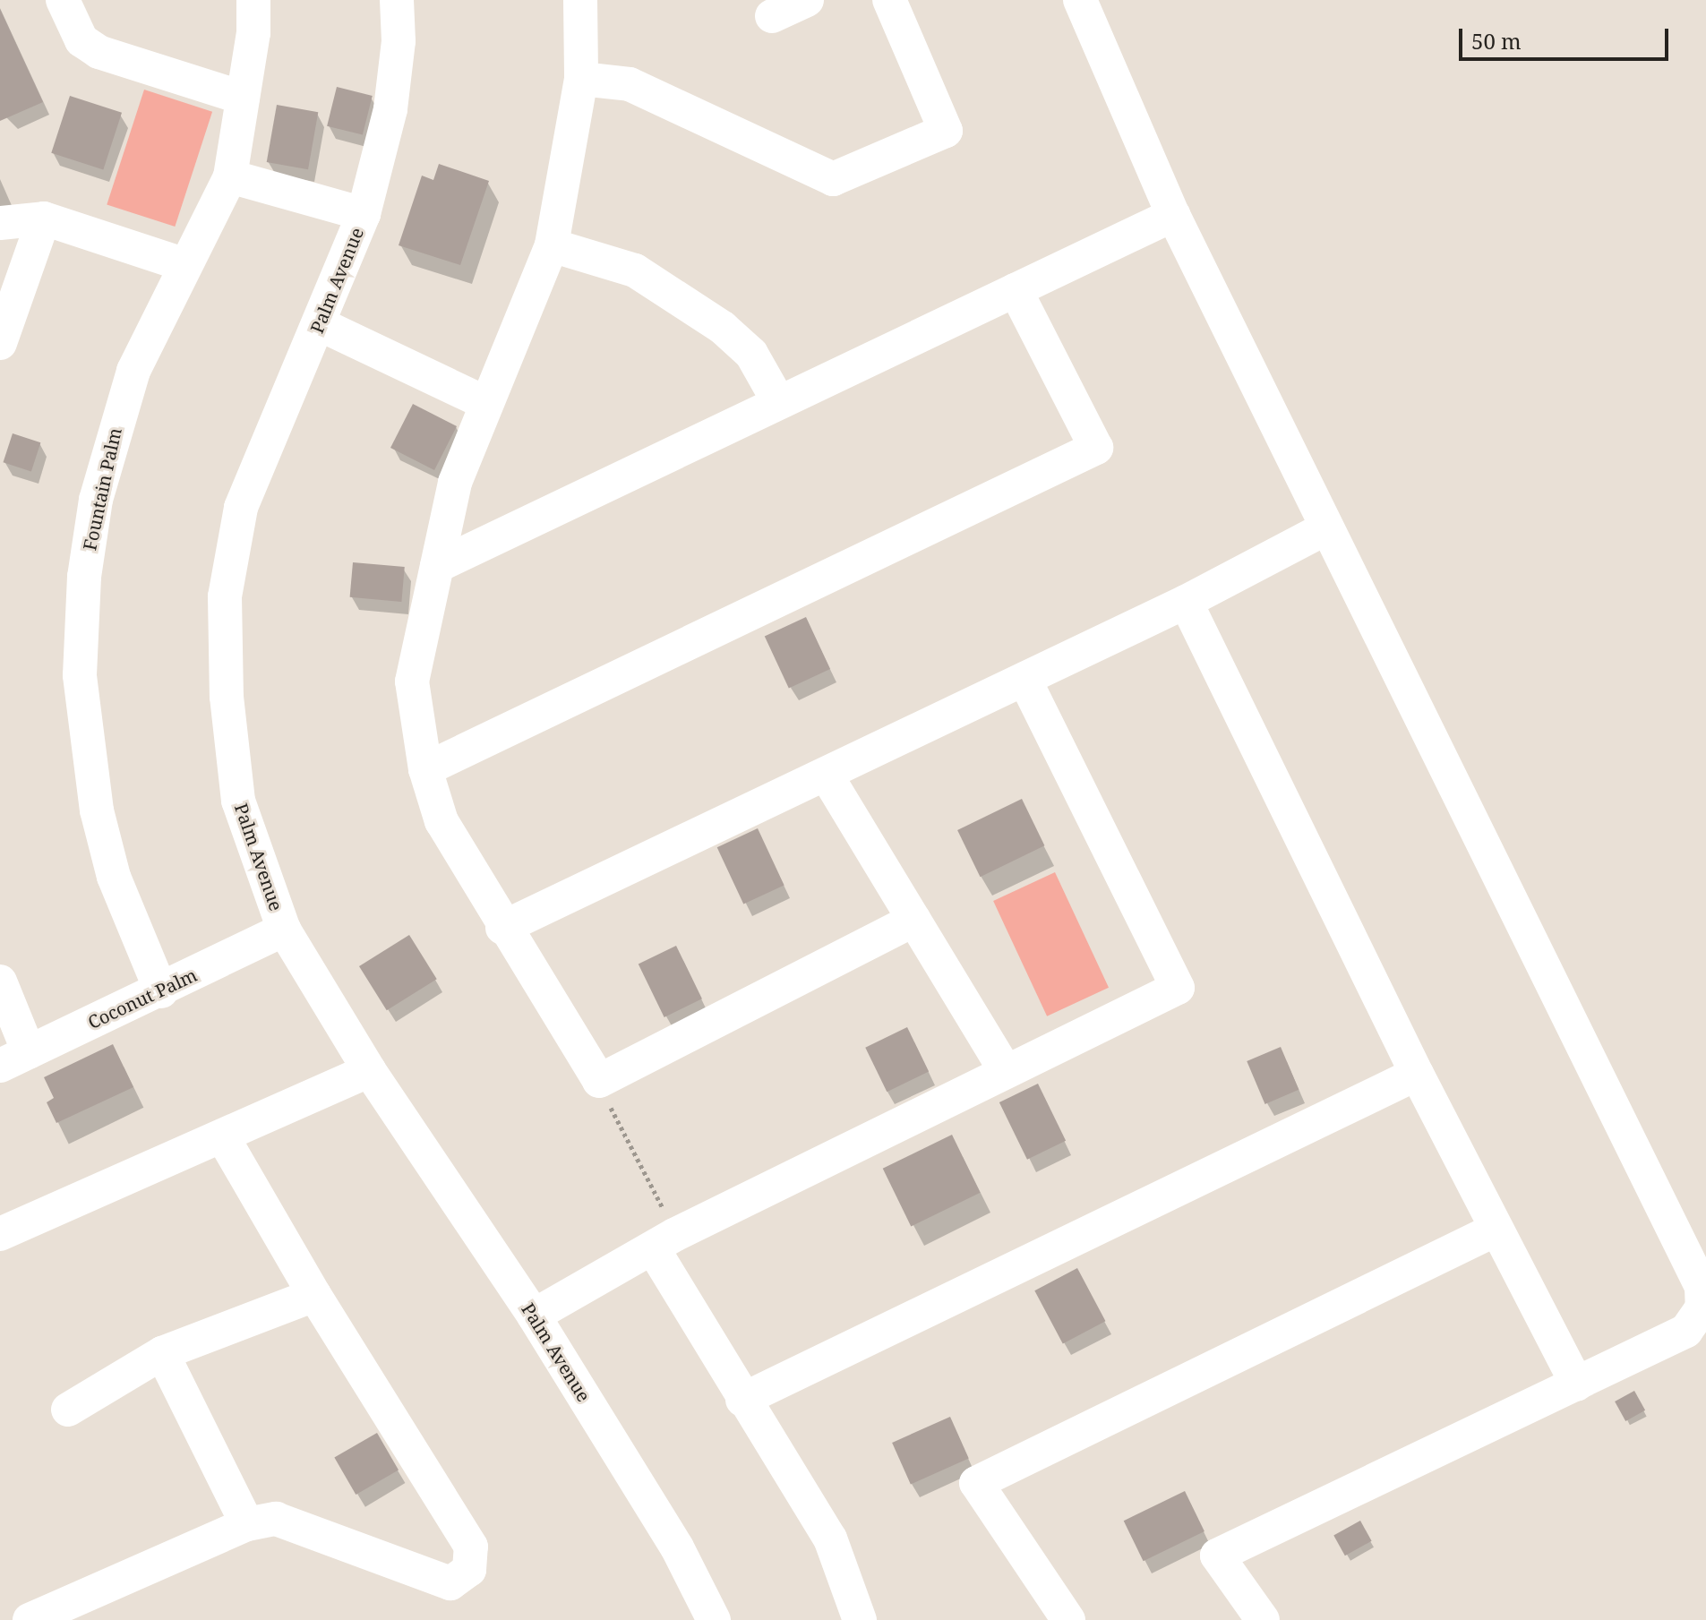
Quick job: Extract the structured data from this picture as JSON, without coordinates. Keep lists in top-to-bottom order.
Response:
{
  "streets": {
    "street": ["Palm Avenue", "Fountain Palm", "Coconut Palm"]
  },
  "crossings": [
    ["Palm Avenue", "Coconut Palm"],
    ["Fountain Palm", "Coconut Palm"]
  ],
  "scale_bar": "50 m"
}
